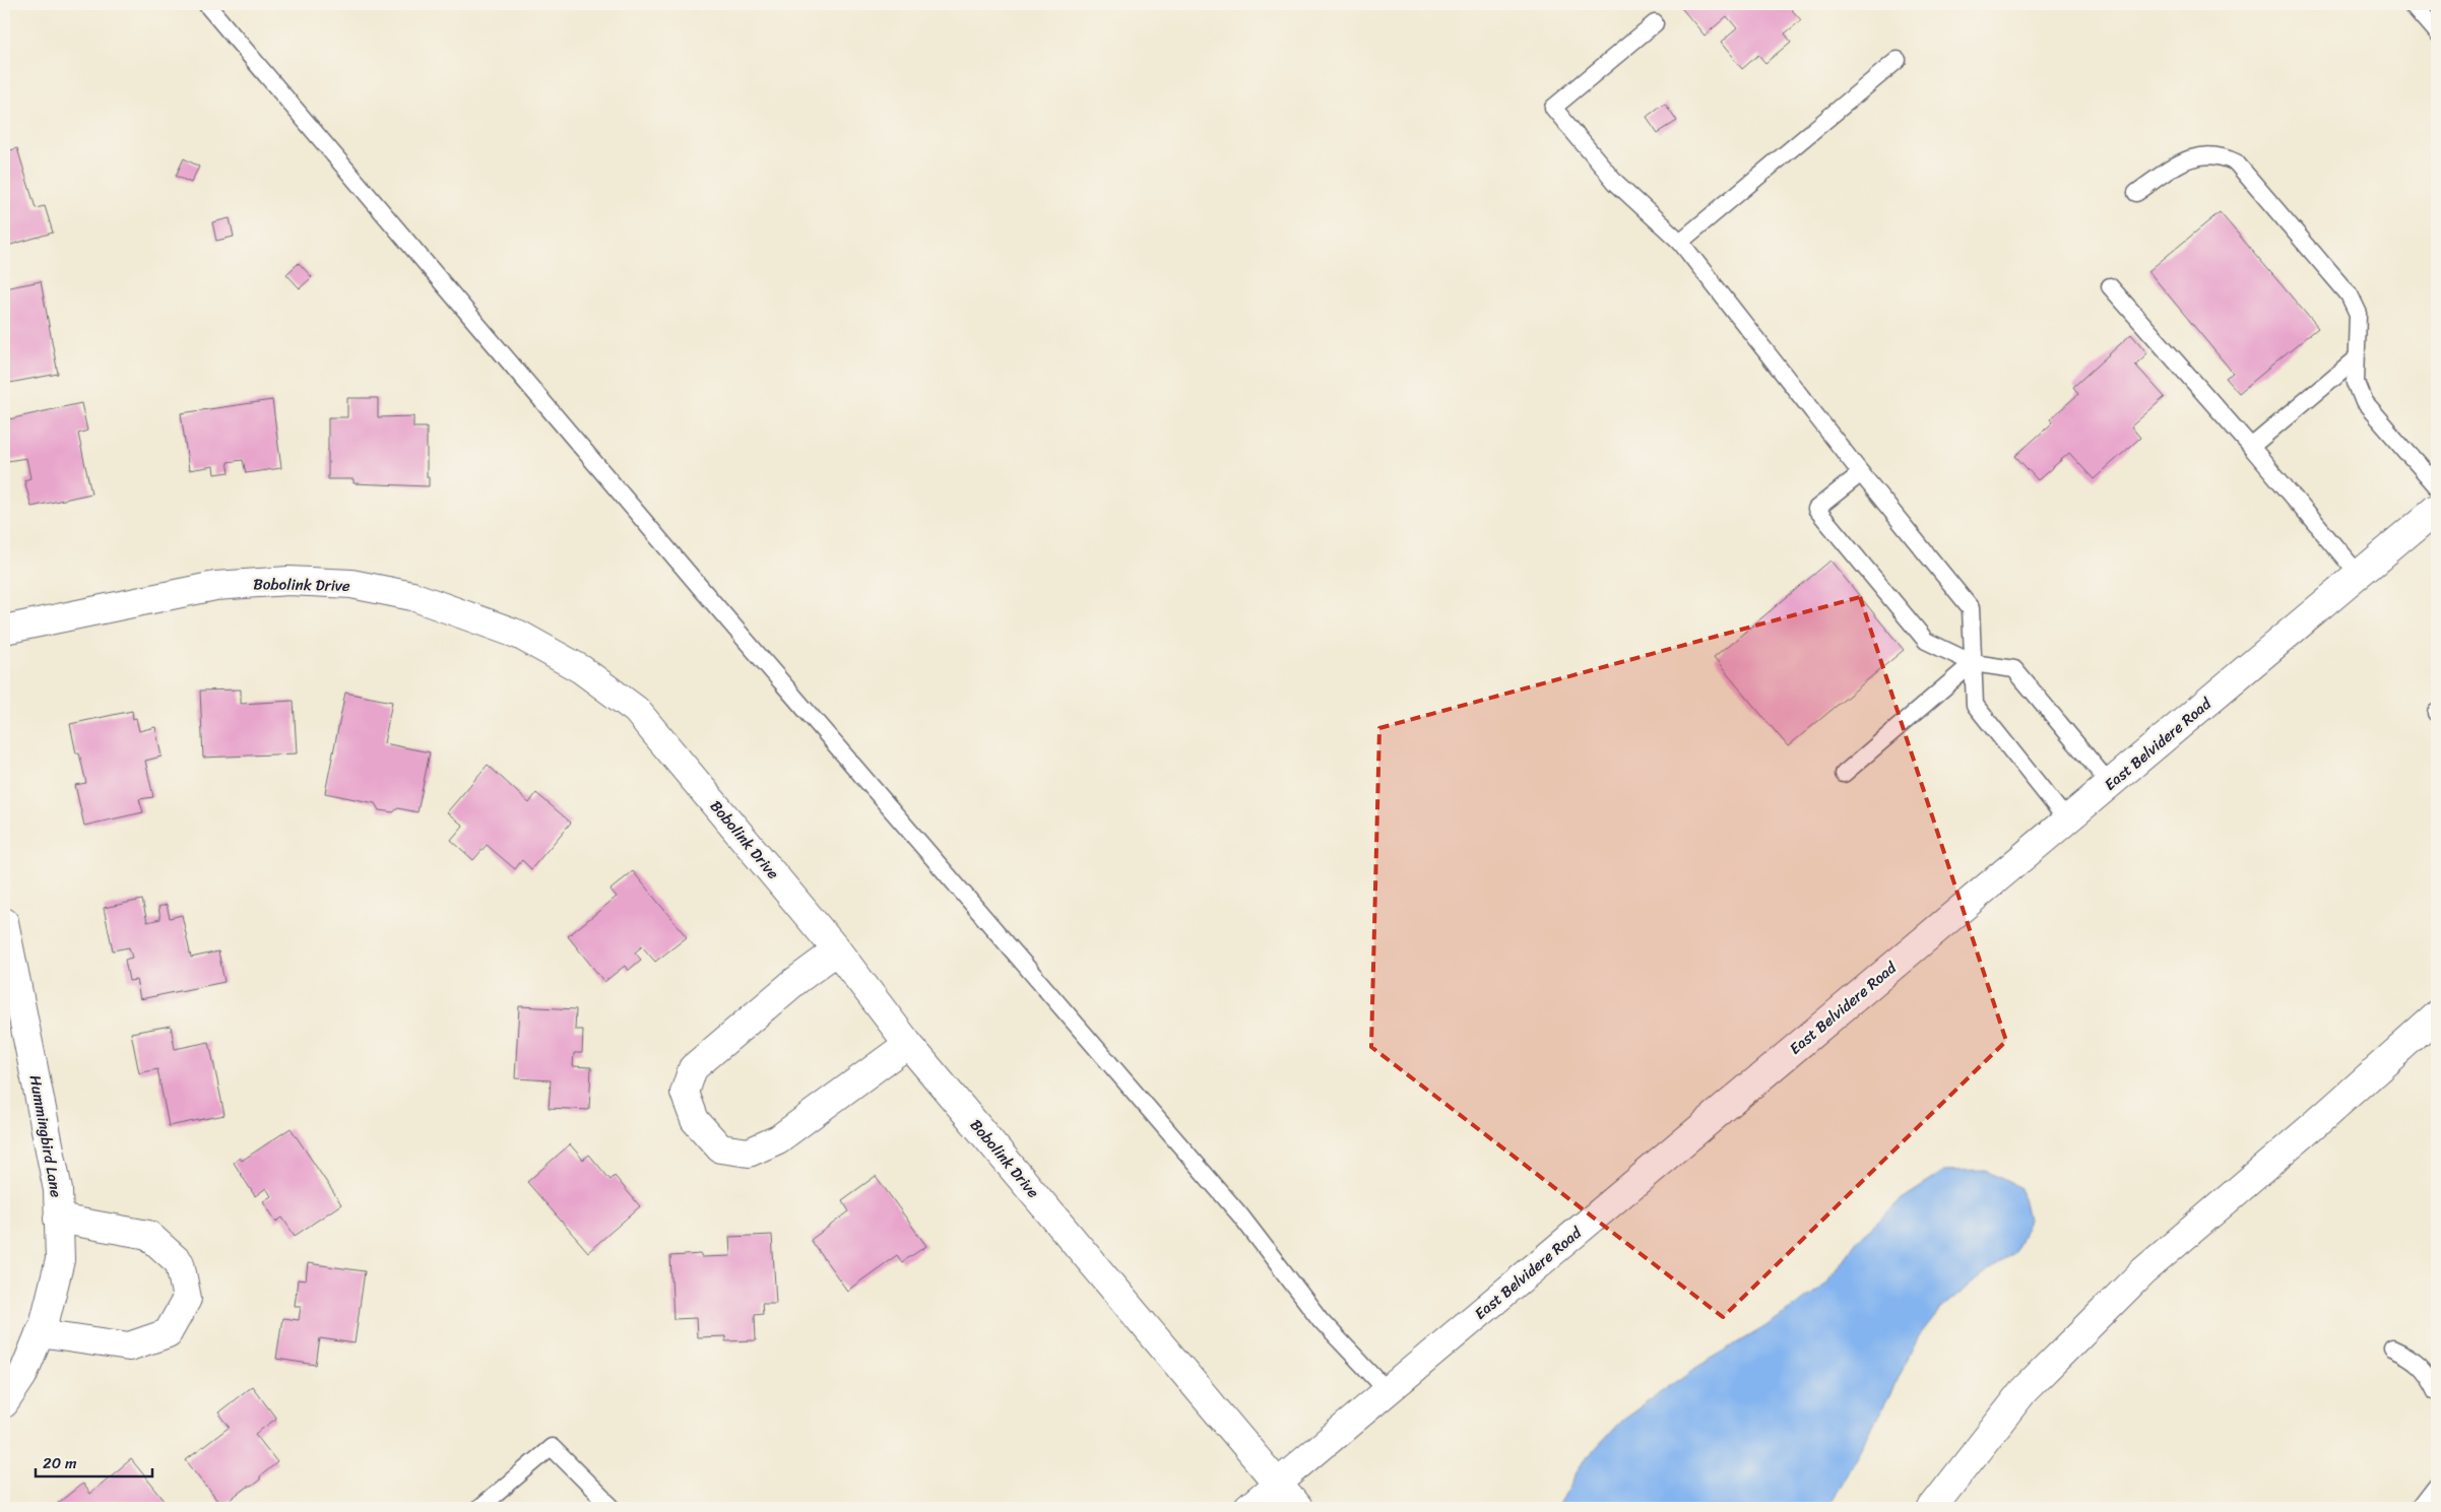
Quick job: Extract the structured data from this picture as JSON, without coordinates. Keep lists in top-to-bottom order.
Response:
{
  "streets": {
    "street": ["Bobolink Drive", "East Belvidere Road", "Hummingbird Lane"]
  },
  "crossings": [
    ["Bobolink Drive", "East Belvidere Road"]
  ],
  "scale_bar": "20 m"
}
